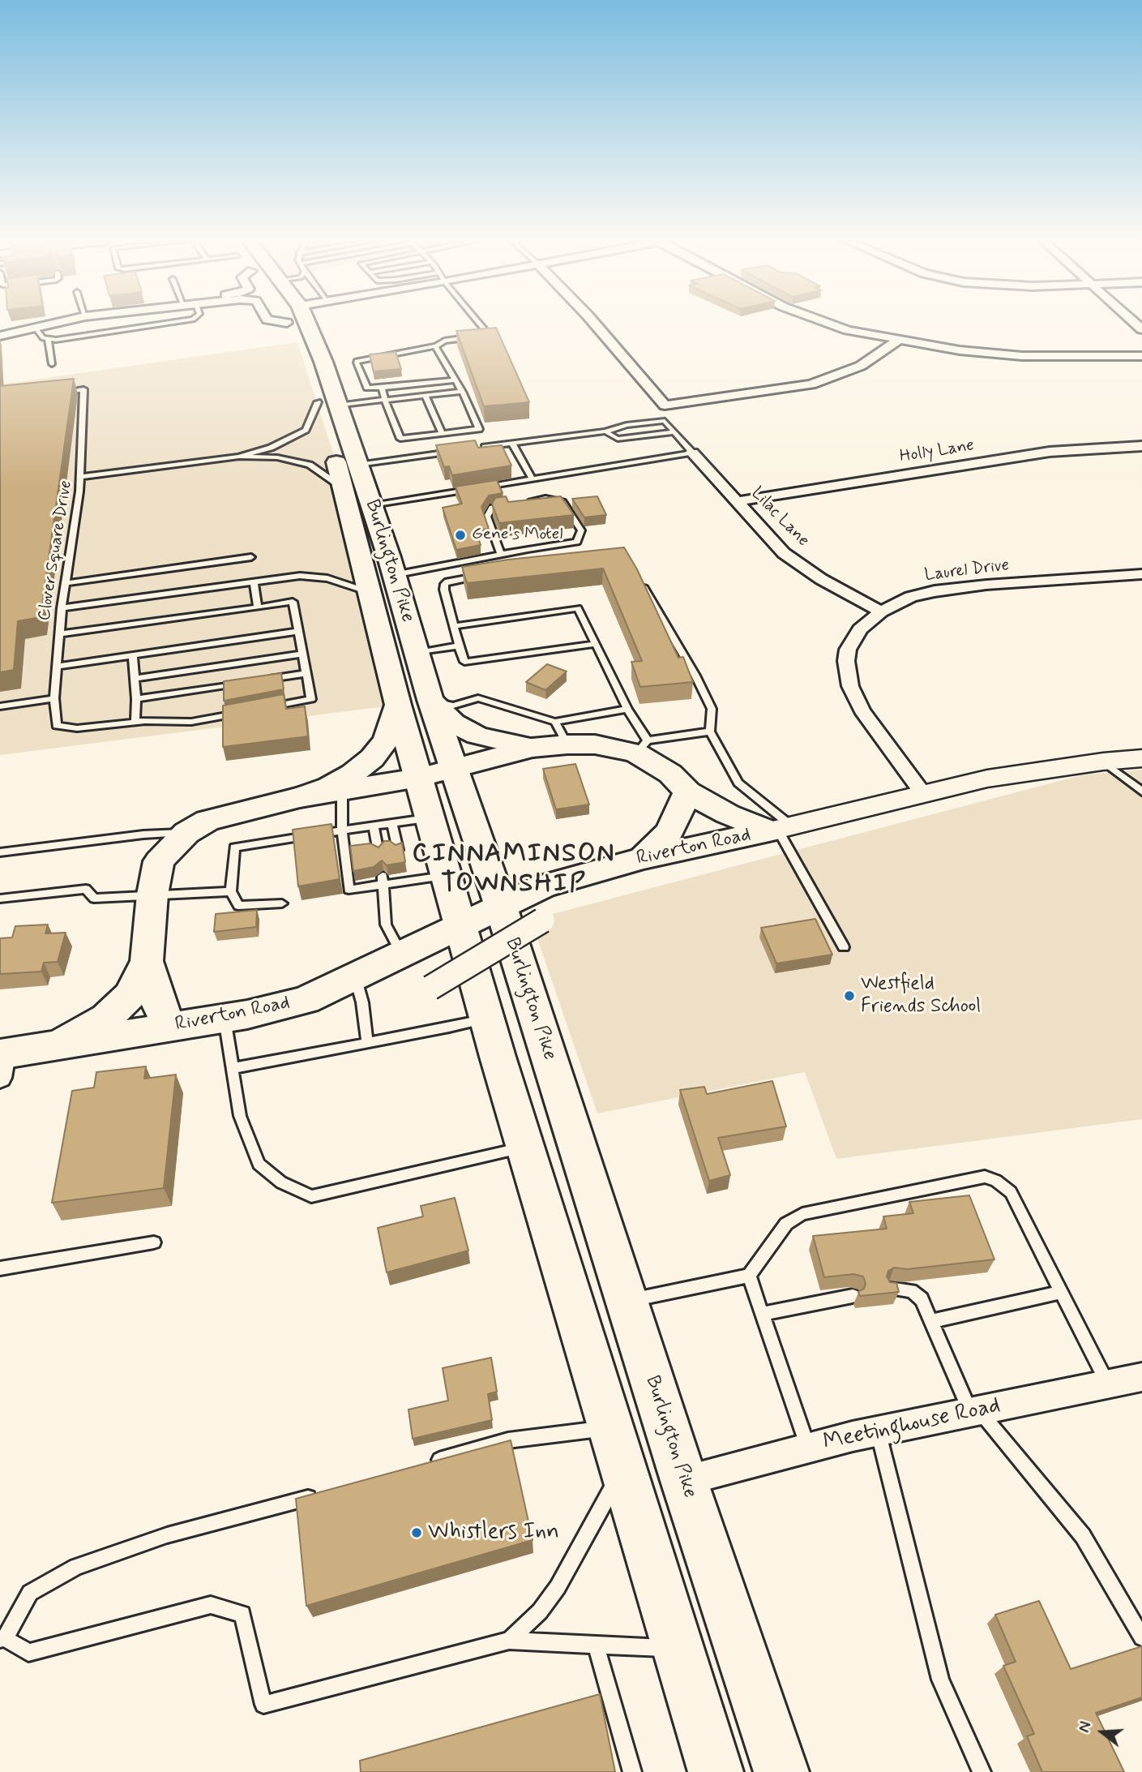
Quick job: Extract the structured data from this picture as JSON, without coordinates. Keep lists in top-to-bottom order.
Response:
{
  "streets": {
    "main road": ["Burlington Pike", "Riverton Road"],
    "street": [
      "Holly Lane",
      "Lilac Lane",
      "Laurel Drive",
      "Meetinghouse Road"
    ],
    "lane": ["Clover Square Drive"]
  },
  "crossings": [
    ["Holly Lane", "Lilac Lane"],
    ["Lilac Lane", "Laurel Drive"],
    ["Clover Square Drive", "Burlington Pike"],
    ["Burlington Pike", "Riverton Road"],
    ["Burlington Pike", "Meetinghouse Road"],
    ["Laurel Drive", "Riverton Road"]
  ],
  "districts": ["CINNAMINSON TOWNSHIP"],
  "places": ["Gene's Motel", "Westfield Friends School", "Whistlers Inn"],
  "north": "left"
}
